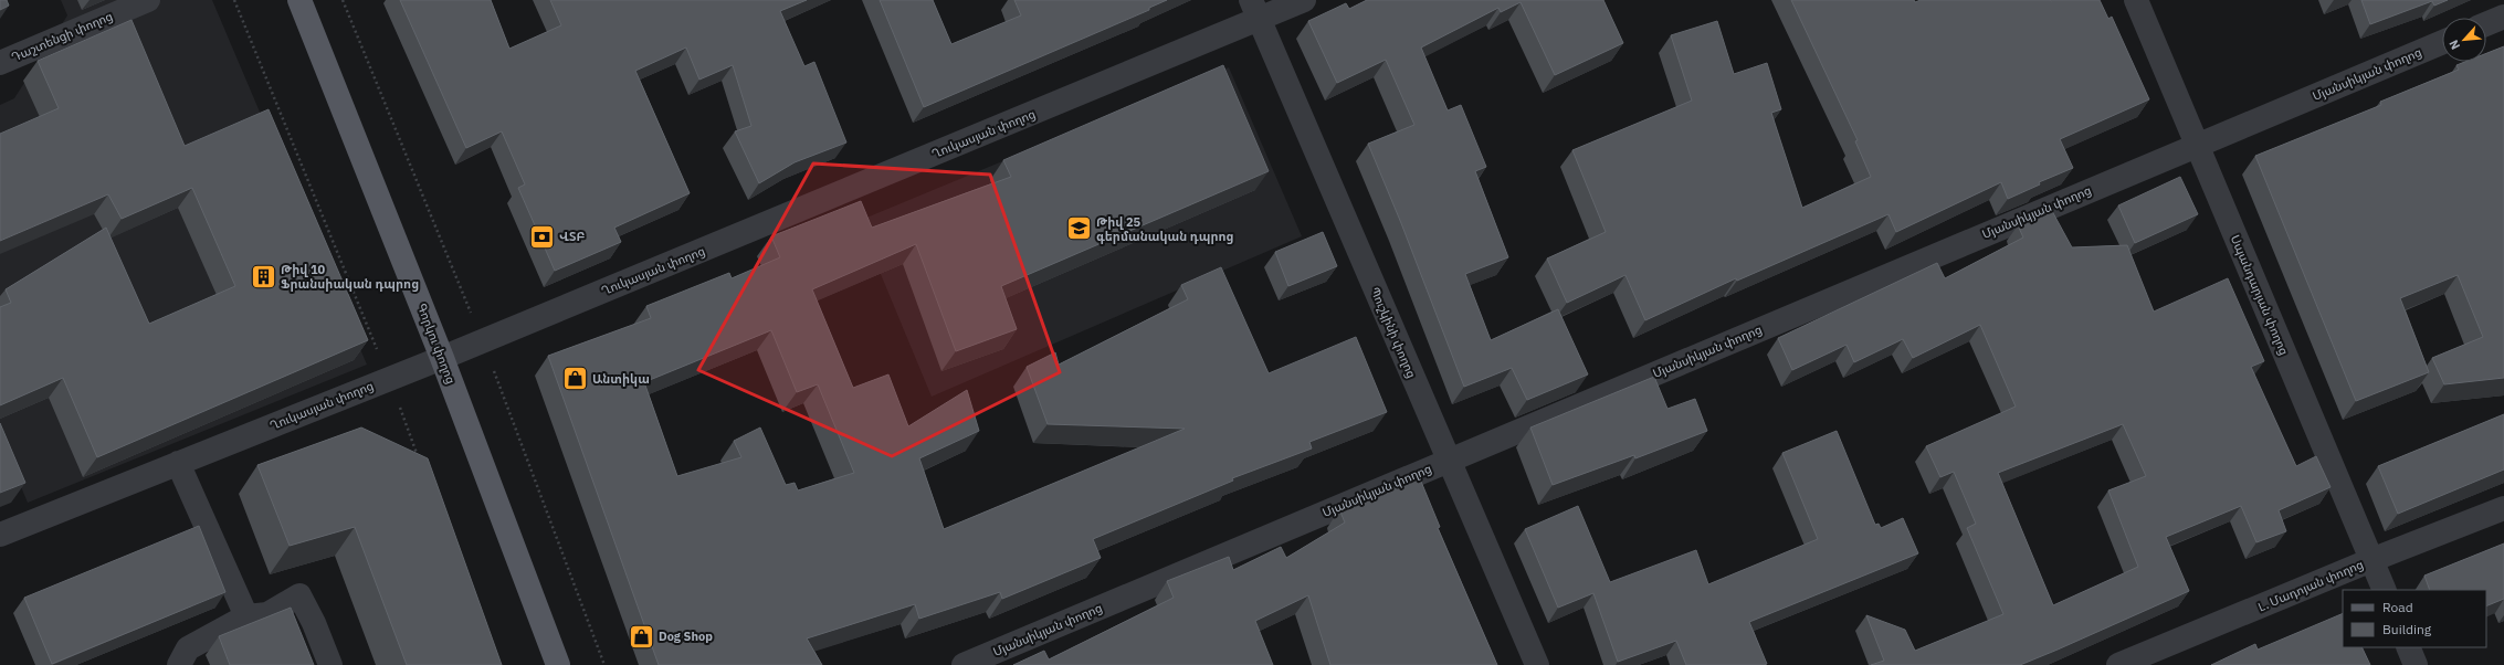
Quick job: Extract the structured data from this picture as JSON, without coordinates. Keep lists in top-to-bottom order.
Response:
{
  "streets": {
    "main road": ["Գորկու փողոց"],
    "street": [
      "Դաշտենցի փողոց",
      "Մյանսիկյան փողոց",
      "Ղուկասյան փողոց",
      "Սպանդարյան փողոց",
      "Պուշկինի փողոց",
      "L. Մադոյան փողոց"
    ]
  },
  "crossings": [
    ["Մյանսիկյան փողոց", "Սպանդարյան փողոց"],
    ["Մյանսիկյան փողոց", "Պուշկինի փողոց"],
    ["Ղուկասյան փողոց", "Պուշկինի փողոց"],
    ["Ղուկասյան փողոց", "Գորկու փողոց"],
    ["Սպանդարյան փողոց", "L. Մադոյան փողոց"]
  ],
  "places": {
    "school or university": ["Թիվ 25 գերմանական դպրոց"],
    "bank": ["ՎՏԲ"],
    "building": ["Թիվ 10 Ֆրանսիական դպրոց"],
    "shop": ["Անտիկա", "Dog Shop"]
  },
  "legend": ["Road", "Building"],
  "north": "bottom left"
}
